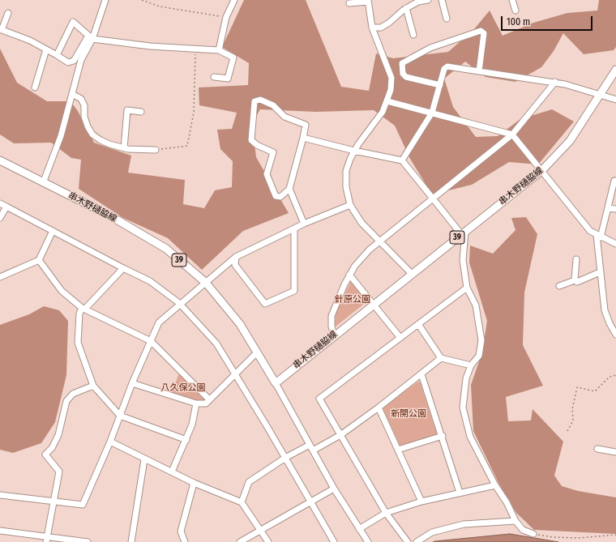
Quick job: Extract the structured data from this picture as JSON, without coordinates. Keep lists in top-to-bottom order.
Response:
{
  "streets": {
    "main road": ["串木野樋脇線", "39"]
  },
  "parks": ["針原公園", "八久保公園", "新開公園"],
  "scale_bar": "100 m"
}
